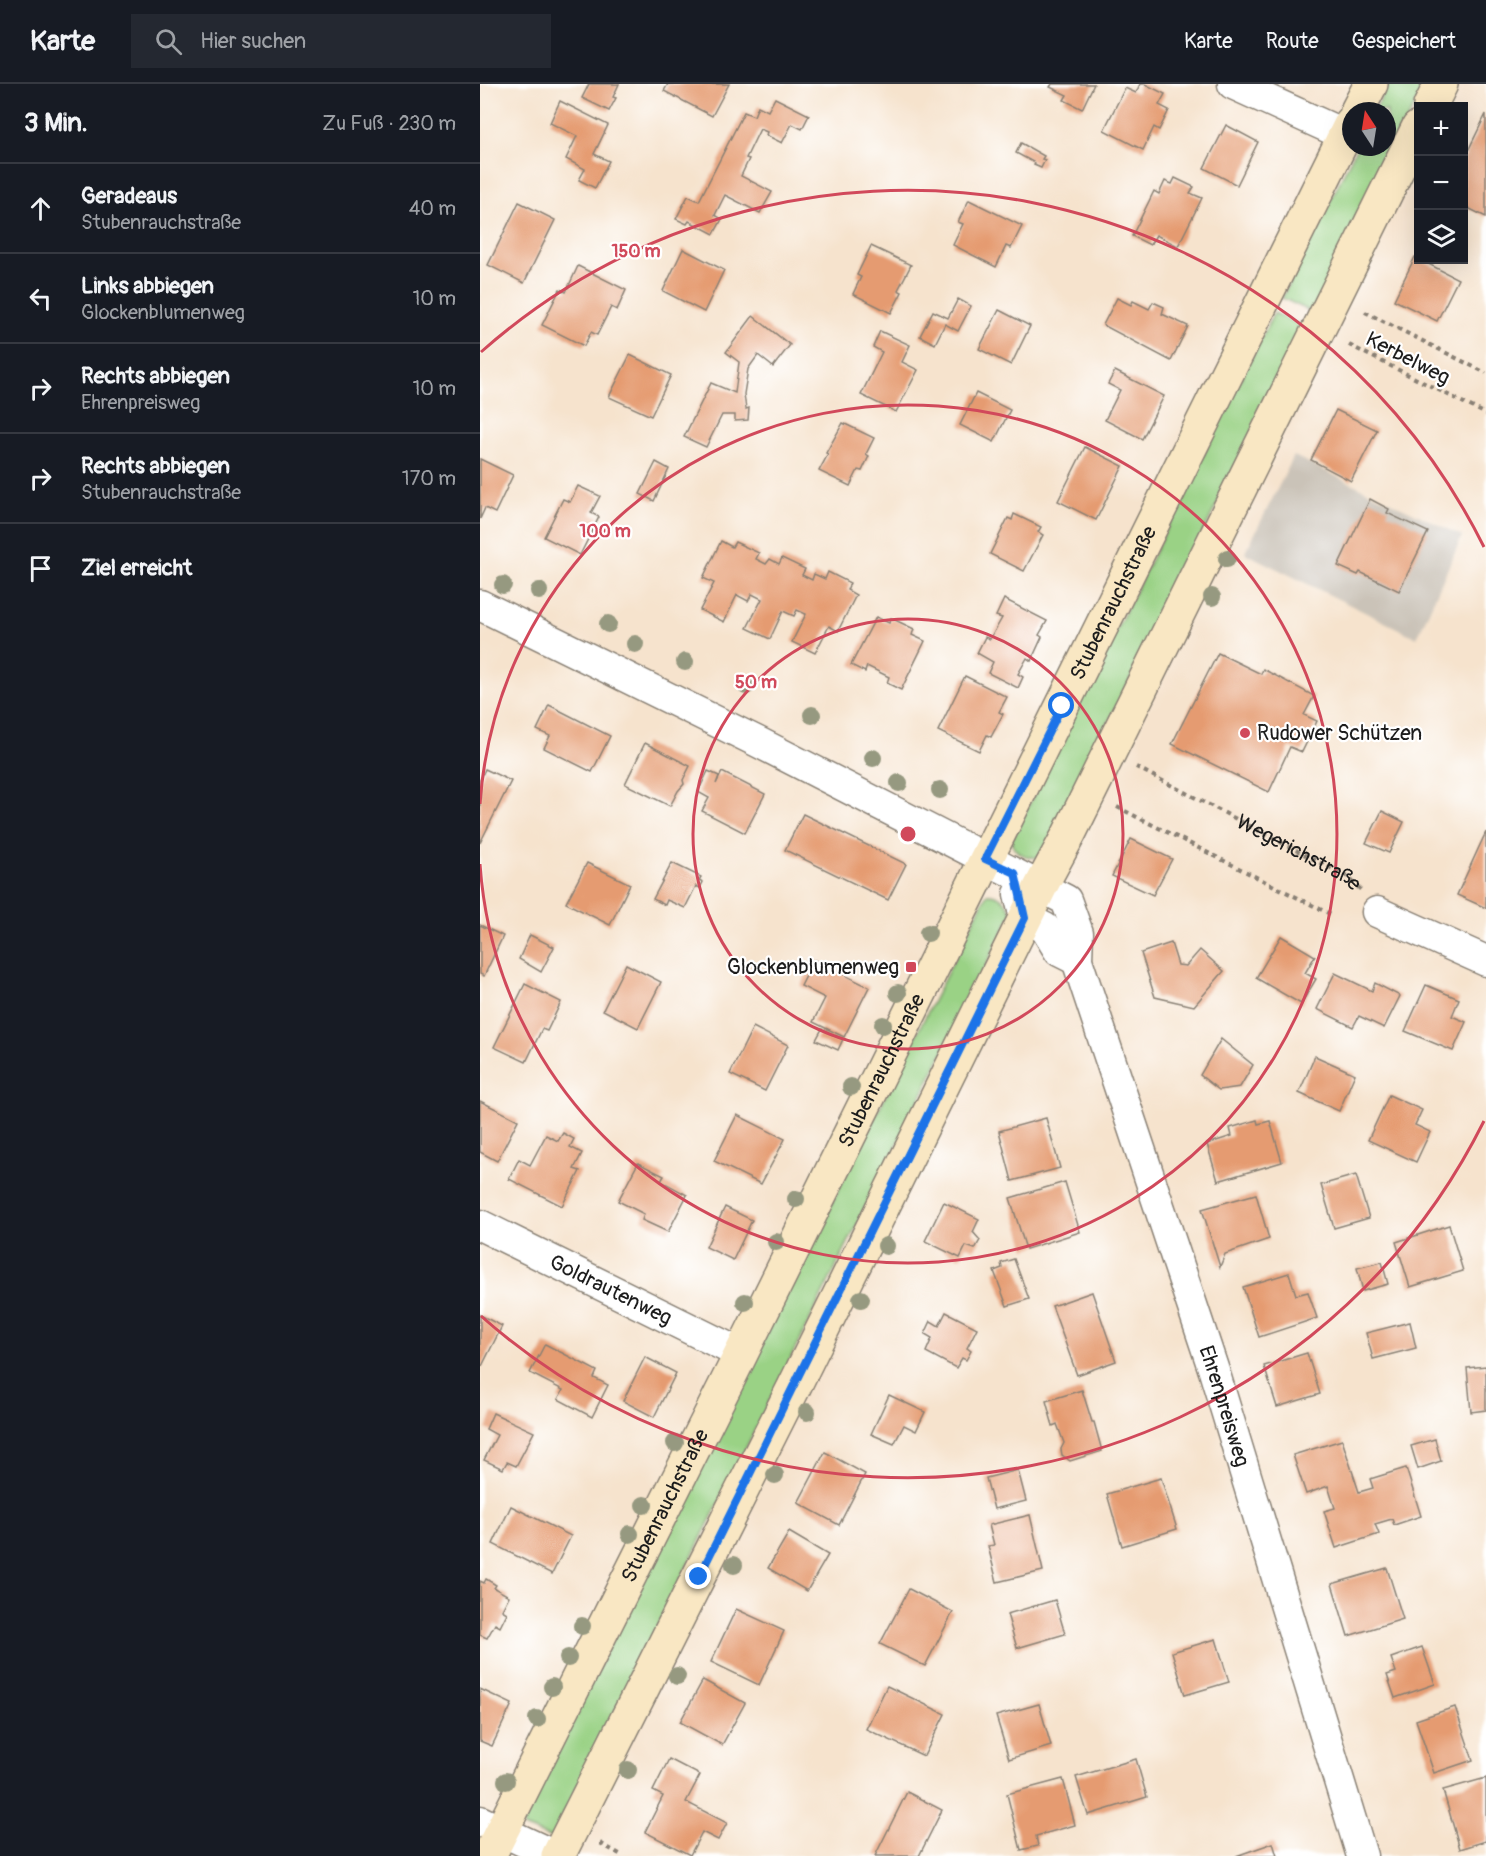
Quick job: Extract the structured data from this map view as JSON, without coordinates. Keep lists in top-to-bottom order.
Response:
{
  "streets": {
    "main road": ["Stubenrauchstraße"],
    "street": ["Wegerichstraße", "Goldrautenweg", "Ehrenpreisweg"],
    "path": ["Kerbelweg"]
  },
  "crossings": [
    ["Stubenrauchstraße", "Goldrautenweg"]
  ],
  "places": {
    "other": ["Rudower Schützen"],
    "transit": ["Glockenblumenweg"]
  },
  "north": "top",
  "page": {
    "header": "Karte",
    "search": "Hier suchen",
    "nav": ["Karte", "Route", "Gespeichert"],
    "heading": ["3 Min.", "Zu Fuß · 230 m"],
    "map_buttons": ["+", "−"],
    "list": [
      ["Geradeaus", "Stubenrauchstraße", "40 m"],
      ["Links abbiegen", "Glockenblumenweg", "10 m"],
      ["Rechts abbiegen", "Ehrenpreisweg", "10 m"],
      ["Rechts abbiegen", "Stubenrauchstraße", "170 m"],
      "Ziel erreicht"
    ]
  },
  "rings": ["150 m", "100 m", "50 m"]
}
